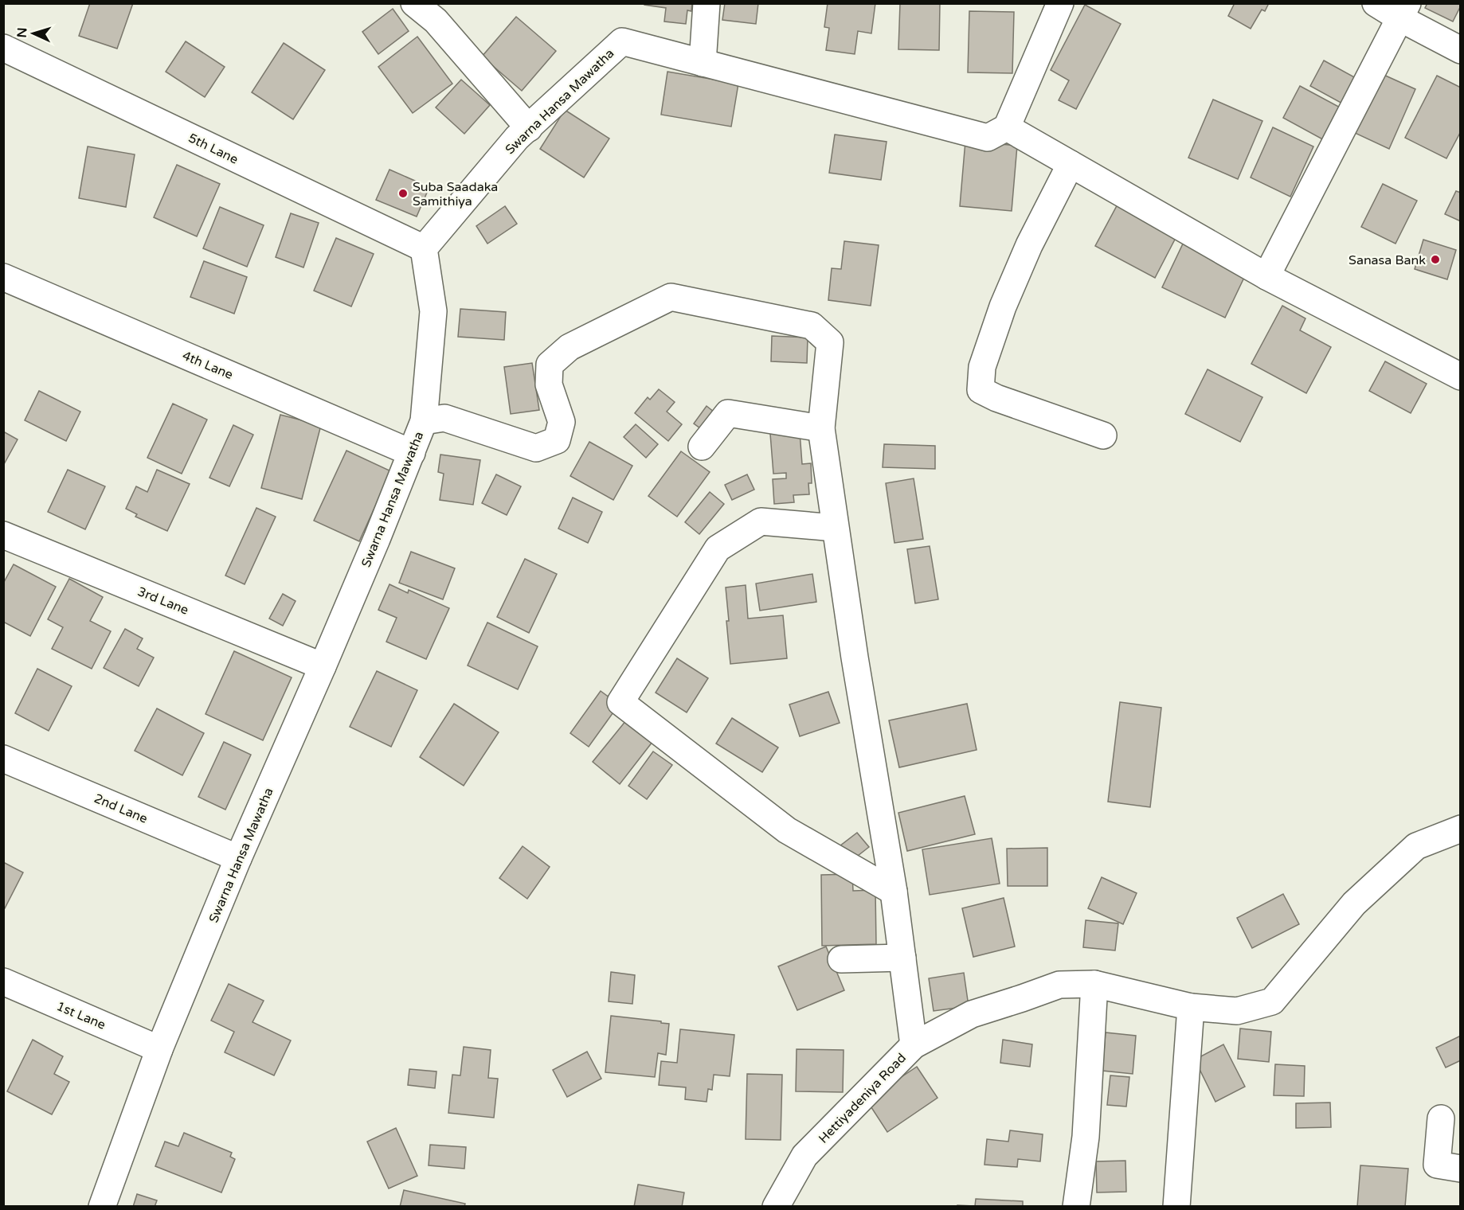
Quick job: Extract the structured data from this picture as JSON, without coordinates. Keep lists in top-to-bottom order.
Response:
{
  "streets": {
    "street": [
      "Swarna Hansa Mawatha",
      "5th Lane",
      "4th Lane",
      "3rd Lane",
      "2nd Lane",
      "1st Lane",
      "Hettiyadeniya Road"
    ]
  },
  "crossings": [
    ["Swarna Hansa Mawatha", "5th Lane"],
    ["Swarna Hansa Mawatha", "4th Lane"],
    ["Swarna Hansa Mawatha", "3rd Lane"],
    ["Swarna Hansa Mawatha", "2nd Lane"],
    ["Swarna Hansa Mawatha", "1st Lane"]
  ],
  "places": ["Suba Saadaka Samithiya", "Sanasa Bank"],
  "north": "left"
}
